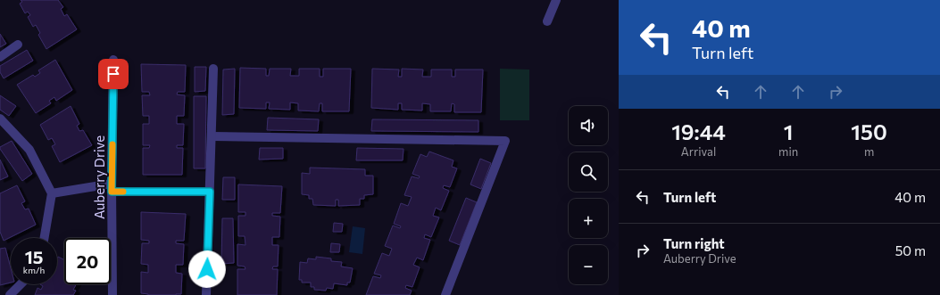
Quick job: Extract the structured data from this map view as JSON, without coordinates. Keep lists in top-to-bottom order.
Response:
{
  "streets": {
    "street": ["Auberry Drive"]
  },
  "page": {
    "turn": ["40 m", "Turn left"],
    "map_buttons": ["+", "−"],
    "eta": [
      "19:44",
      "Arrival",
      "1",
      "min",
      "150",
      "m"
    ],
    "list": [
      {
        "name": "Turn left",
        "value": "40 m"
      },
      {
        "name": "Turn right",
        "note": "Auberry Drive",
        "value": "50 m"
      }
    ],
    "speed": "15 km/h",
    "limit": "20"
  }
}
